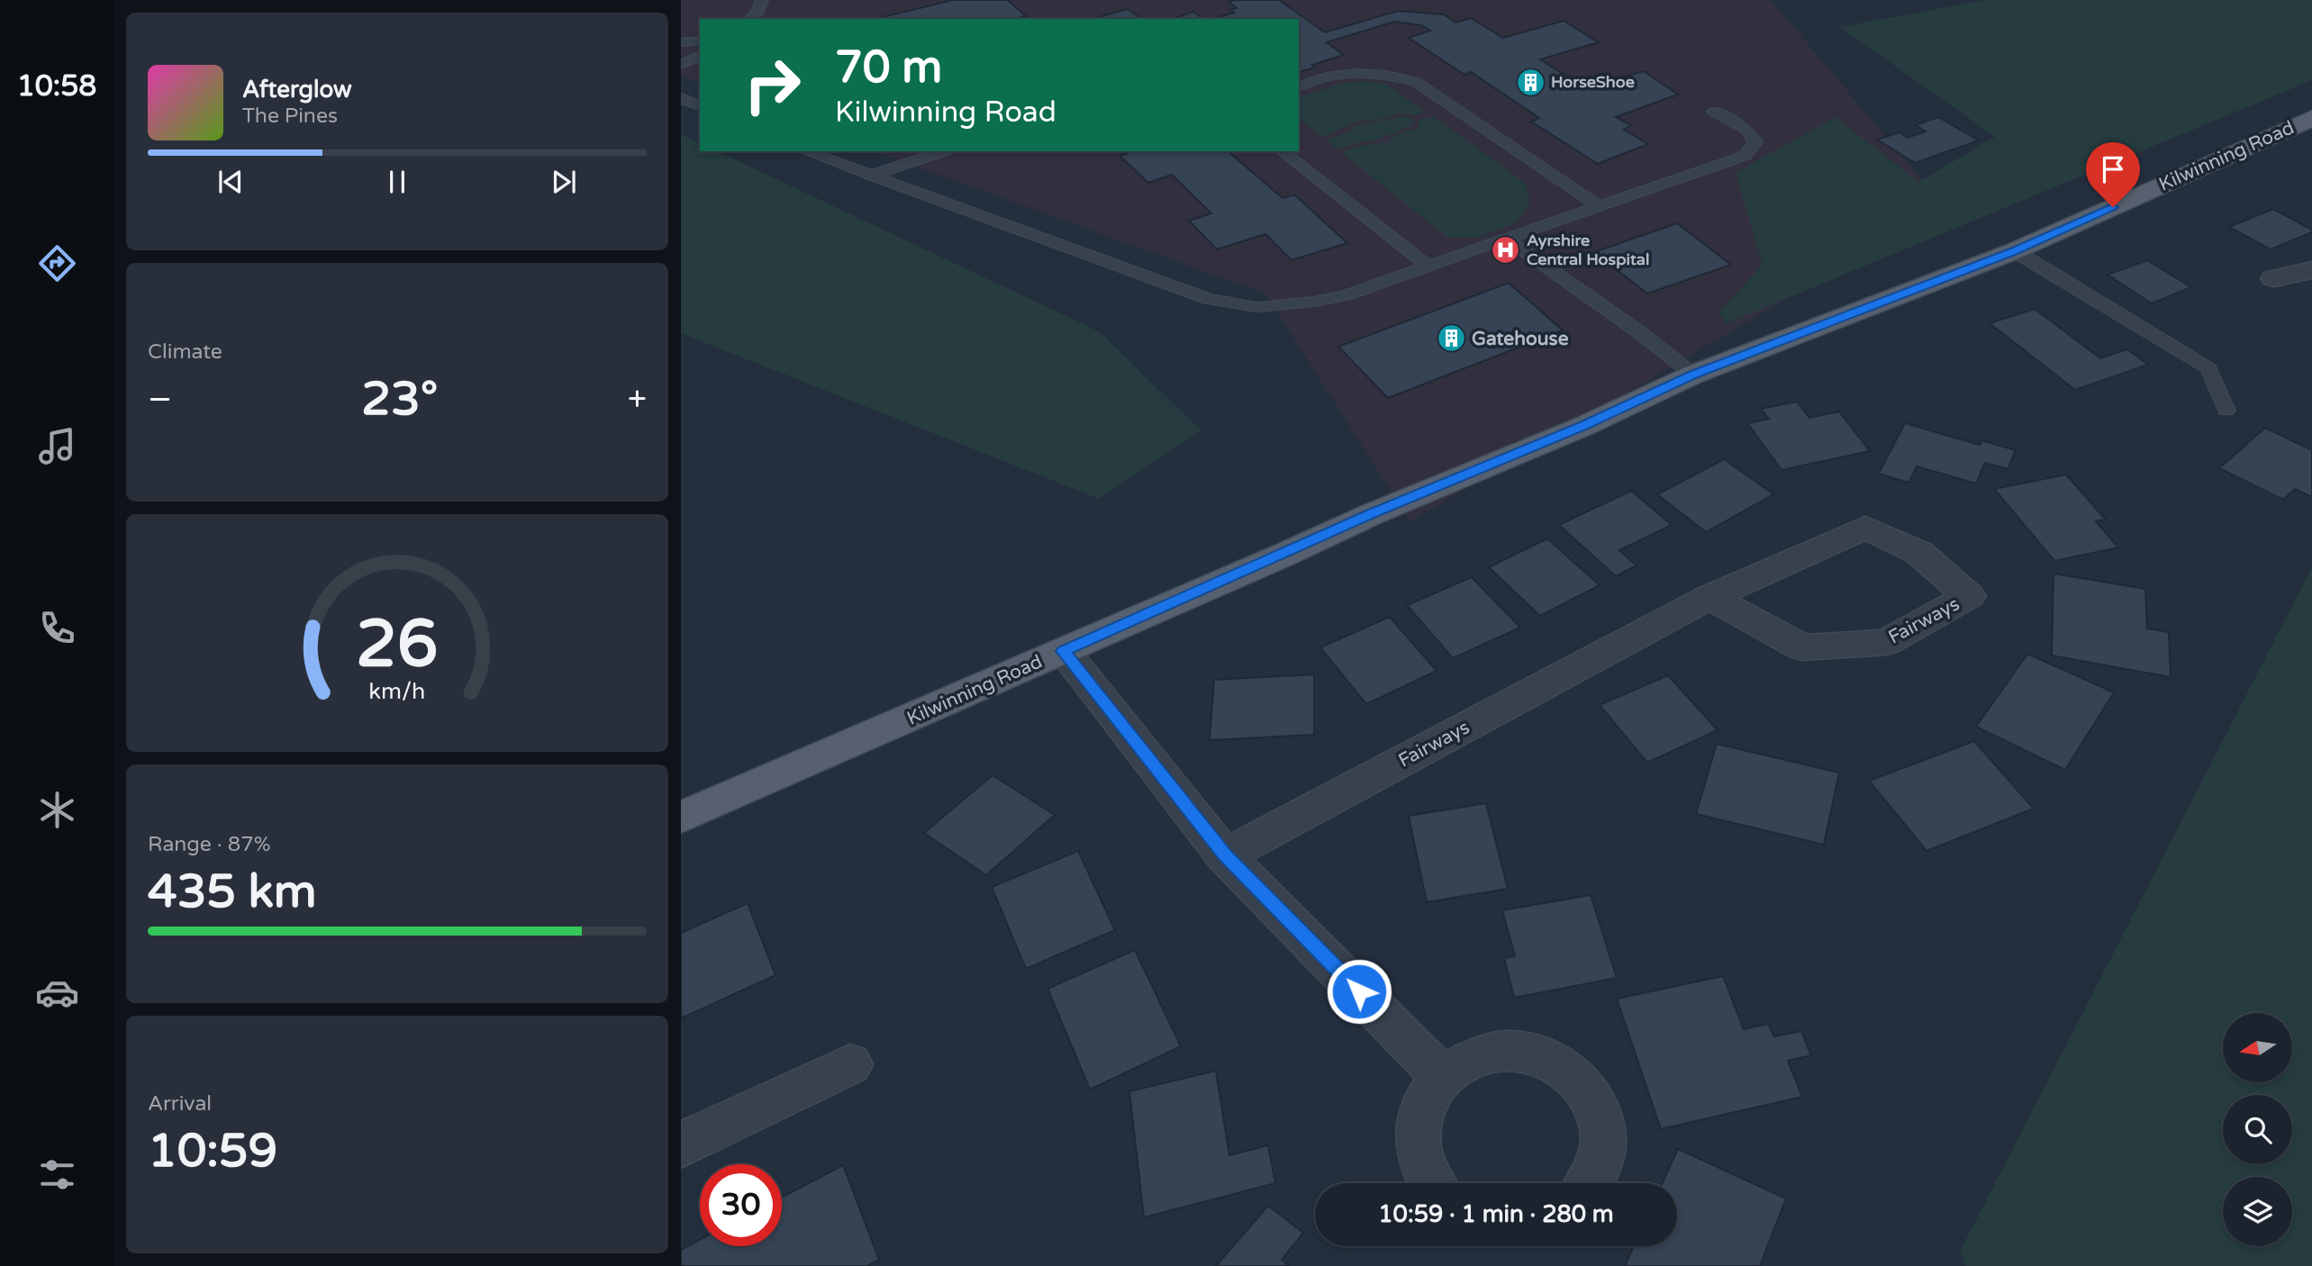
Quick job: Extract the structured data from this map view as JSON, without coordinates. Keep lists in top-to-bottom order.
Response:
{
  "streets": {
    "main road": ["Kilwinning Road"],
    "street": ["Fairways"]
  },
  "places": {
    "building": ["HorseShoe", "Gatehouse"],
    "hospital": ["Ayrshire Central Hospital"]
  },
  "north": "left",
  "page": {
    "tabs": "10:58",
    "turn": ["70 m", "Kilwinning Road"],
    "song": ["Afterglow", "The Pines"],
    "tile": [
      "Climate",
      ["Range · 87%", "435 km"],
      ["Arrival", "10:59"]
    ],
    "heat": ["−", "23°", "+"],
    "limit": "30",
    "trip": "10:59 · 1 min · 280 m",
    "gauge": ["26", "km/h"]
  }
}
